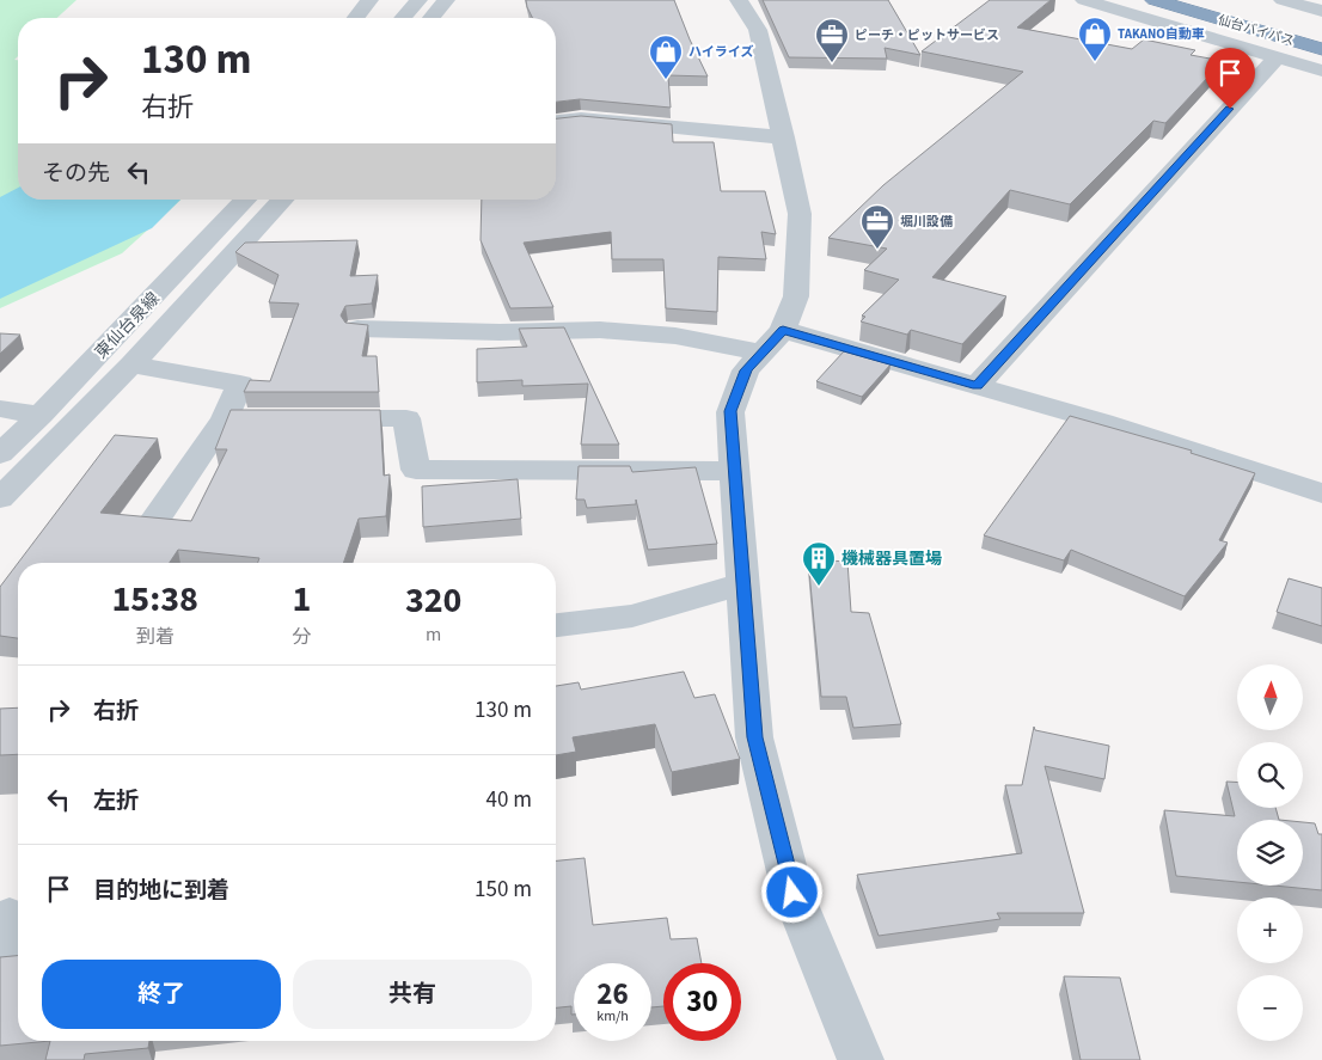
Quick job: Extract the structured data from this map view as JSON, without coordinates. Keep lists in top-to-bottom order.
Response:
{
  "streets": {
    "highway": ["仙台バイパス"],
    "street": ["東仙台泉線"]
  },
  "places": {
    "shop": ["TAKANO自動車", "ハイライズ"],
    "office": ["ピーチ・ピットサービス", "堀川設備"],
    "building": ["機械器具置場"]
  },
  "north": "top",
  "page": {
    "turn": ["130 m", "右折"],
    "then": "その先",
    "eta": [
      "15:38",
      "到着",
      "1",
      "分",
      "320",
      "m"
    ],
    "map_buttons": ["+", "−"],
    "list": [
      {
        "name": "右折",
        "value": "130 m"
      },
      {
        "name": "左折",
        "value": "40 m"
      },
      {
        "name": "目的地に到着",
        "value": "150 m"
      }
    ],
    "buttons": ["終了", "共有"],
    "speed": "26 km/h",
    "limit": "30"
  }
}
